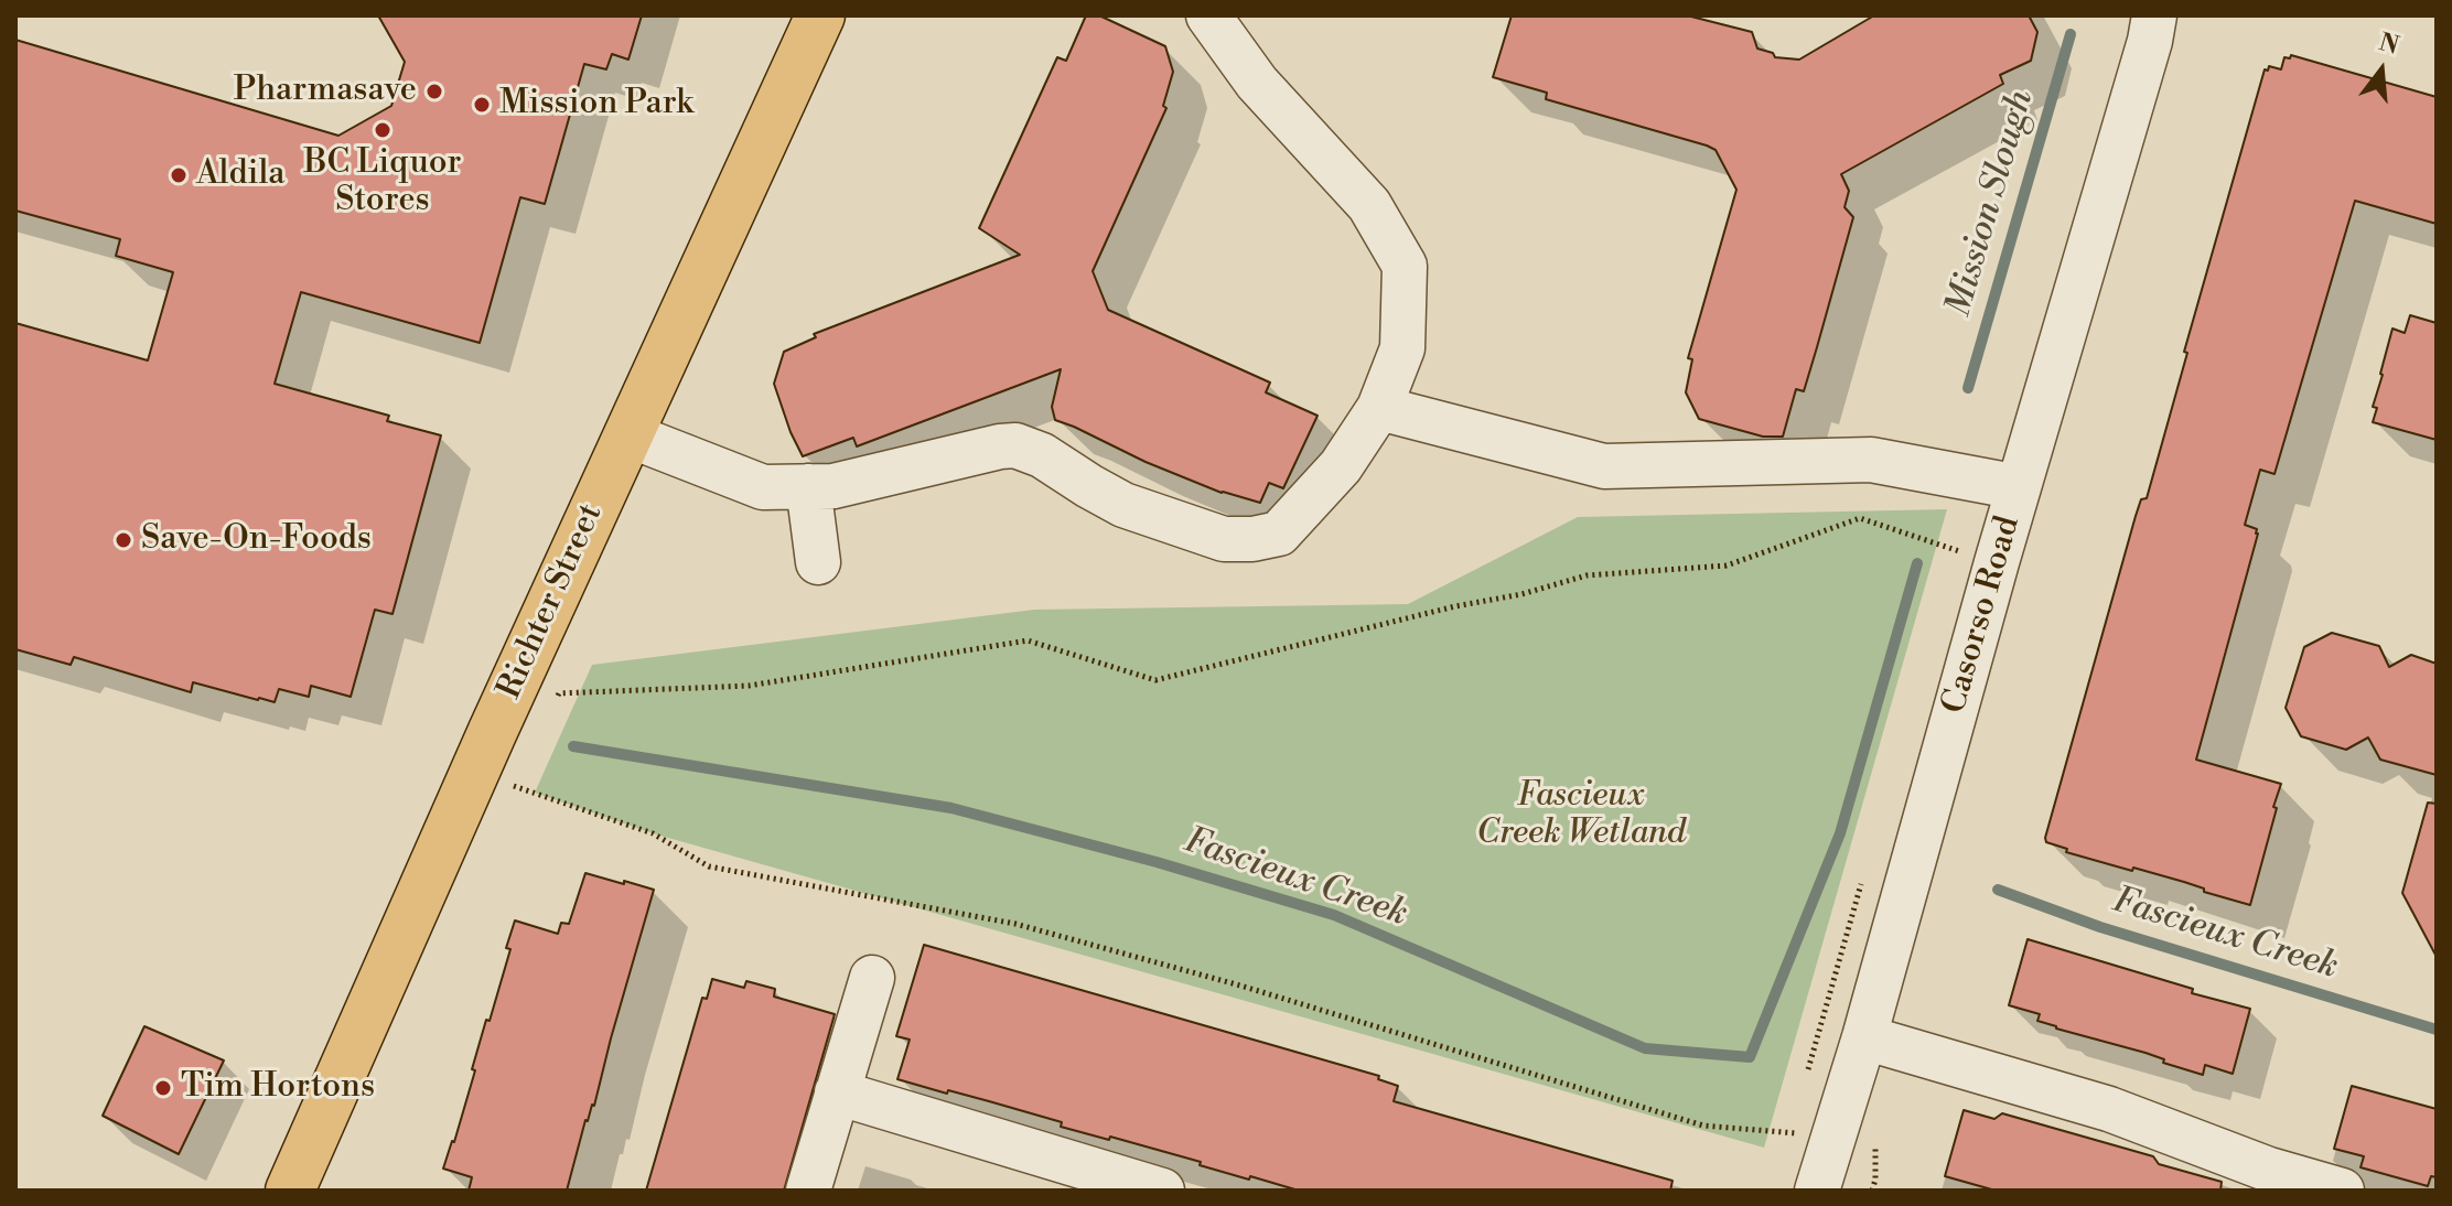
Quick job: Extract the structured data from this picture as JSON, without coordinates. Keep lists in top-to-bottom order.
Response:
{
  "streets": {
    "main road": ["Richter Street"],
    "street": ["Casorso Road"]
  },
  "water": ["Mission Slough", "Fascieux Creek"],
  "parks": ["Fascieux Creek Wetland"],
  "places": [
    "Pharmasave",
    "Mission Park",
    "BC Liquor Stores",
    "Aldila",
    "Save-On-Foods",
    "Tim Hortons"
  ],
  "north": "top"
}
